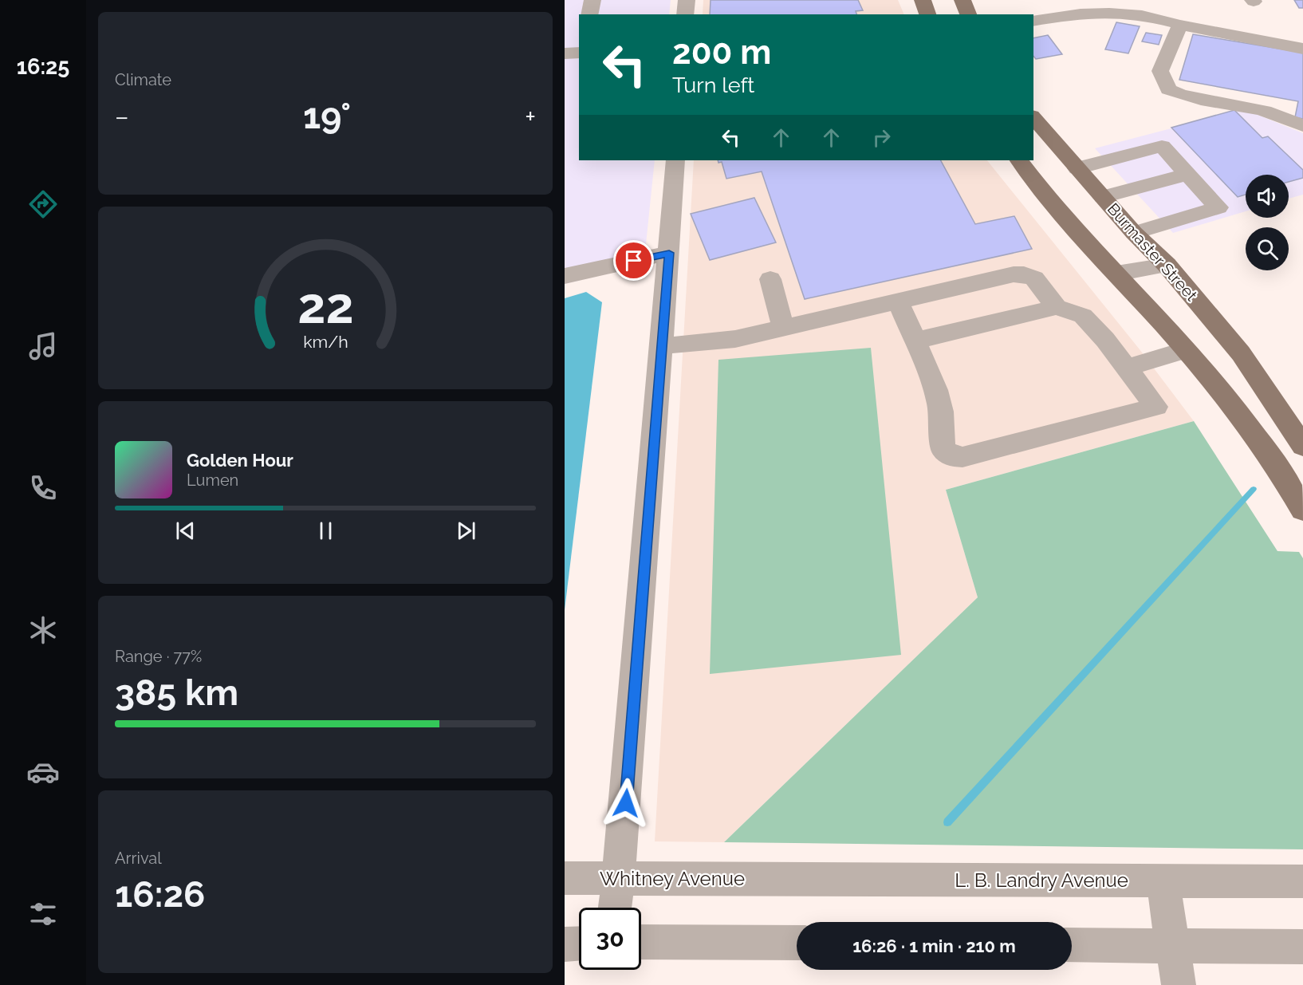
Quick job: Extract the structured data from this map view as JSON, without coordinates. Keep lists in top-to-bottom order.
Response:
{
  "streets": {
    "main road": ["Burmaster Street"],
    "street": ["Whitney Avenue", "L. B. Landry Avenue"]
  },
  "crossings": [
    ["Whitney Avenue", "L. B. Landry Avenue"]
  ],
  "page": {
    "tabs": "16:25",
    "tile": [
      "Climate",
      ["Range · 77%", "385 km"],
      ["Arrival", "16:26"]
    ],
    "turn": ["200 m", "Turn left"],
    "heat": ["−", "19°", "+"],
    "song": ["Golden Hour", "Lumen"],
    "limit": "30",
    "trip": "16:26 · 1 min · 210 m",
    "gauge": ["22", "km/h"]
  }
}
